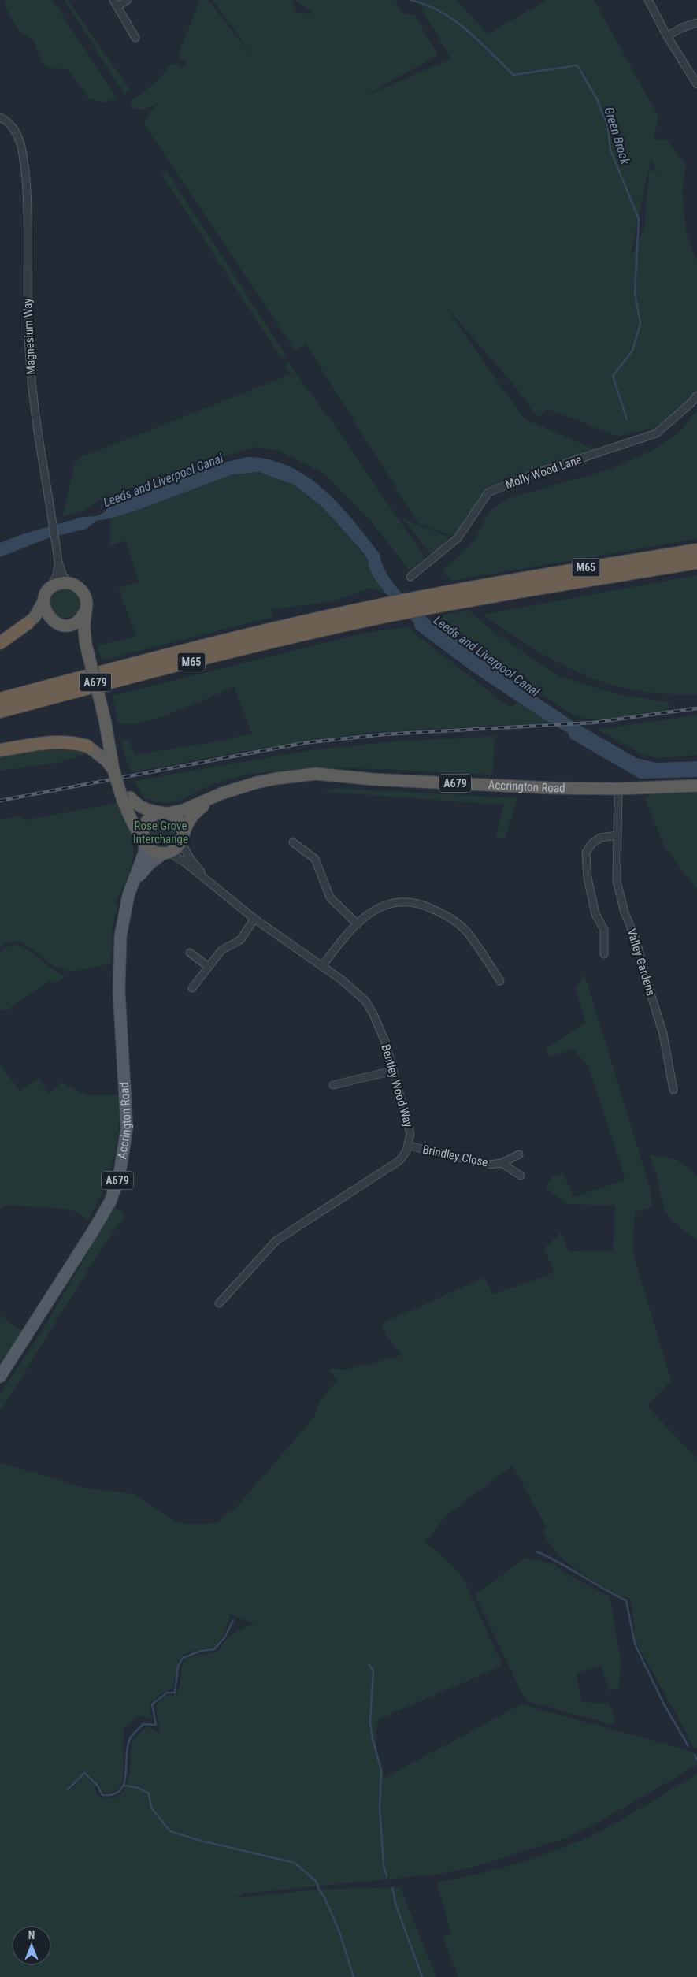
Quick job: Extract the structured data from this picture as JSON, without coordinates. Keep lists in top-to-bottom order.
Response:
{
  "streets": {
    "highway": ["M65", "A679", "Accrington Road"],
    "street": [
      "Magnesium Way",
      "Molly Wood Lane",
      "Valley Gardens",
      "Bentley Wood Way",
      "Brindley Close"
    ]
  },
  "crossings": [
    ["Magnesium Way", "A679"],
    ["A679", "Accrington Road"],
    ["A679", "Bentley Wood Way"],
    ["Accrington Road", "Valley Gardens"],
    ["Accrington Road", "Bentley Wood Way"],
    ["Bentley Wood Way", "Brindley Close"]
  ],
  "water": ["Green Brook", "Leeds and Liverpool Canal"],
  "parks": ["Rose Grove Interchange"],
  "north": "top"
}
